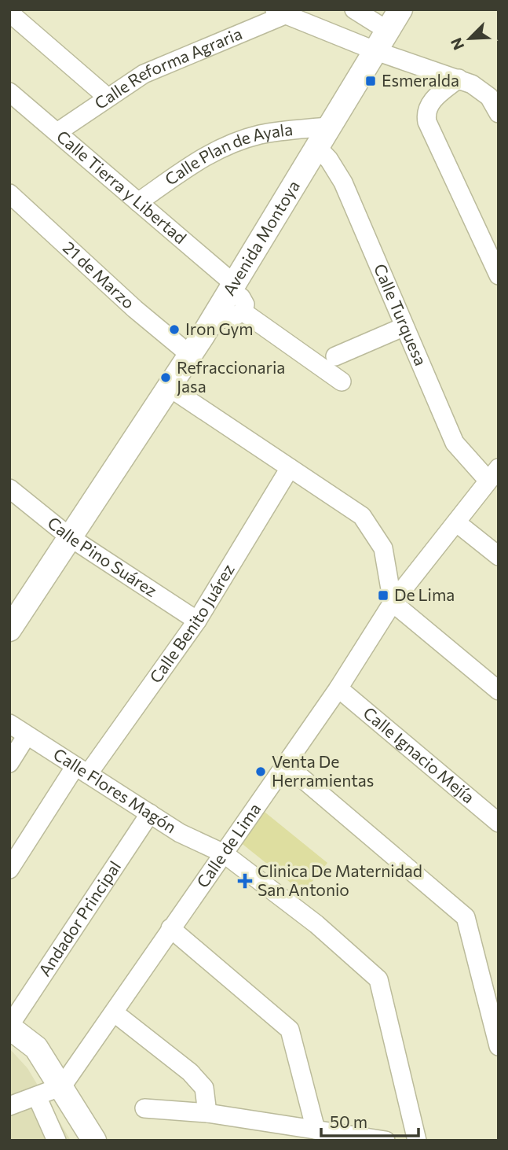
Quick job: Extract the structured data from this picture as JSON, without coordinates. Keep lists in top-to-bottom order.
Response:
{
  "streets": {
    "main road": ["Avenida Montoya"],
    "street": [
      "Calle Reforma Agraria",
      "Calle Plan de Ayala",
      "Calle Tierra y Libertad",
      "21 de Marzo",
      "Calle Turquesa",
      "Calle Pino Suárez",
      "Calle Benito Juárez",
      "Calle Ignacio Mejía",
      "Calle Flores Magón",
      "Calle de Lima",
      "Andador Principal"
    ]
  },
  "crossings": [
    ["Calle Reforma Agraria", "Calle Tierra y Libertad"],
    ["Calle Plan de Ayala", "Calle Tierra y Libertad"],
    ["Calle Plan de Ayala", "Avenida Montoya"],
    ["Calle Plan de Ayala", "Calle Turquesa"],
    ["Calle Tierra y Libertad", "Avenida Montoya"],
    ["Avenida Montoya", "21 de Marzo"],
    ["Avenida Montoya", "Calle Turquesa"],
    ["Avenida Montoya", "Calle Pino Suárez"],
    ["Calle Turquesa", "Calle de Lima"],
    ["Calle Pino Suárez", "Calle Benito Juárez"],
    ["Calle Benito Juárez", "Calle Flores Magón"],
    ["Calle Ignacio Mejía", "Calle de Lima"],
    ["Calle Flores Magón", "Calle de Lima"],
    ["Calle Flores Magón", "Andador Principal"]
  ],
  "places": {
    "transit": ["Esmeralda", "De Lima"],
    "other": ["Iron Gym", "Refraccionaria Jasa", "Venta De Herramientas"],
    "health": ["Clinica De Maternidad San Antonio"]
  },
  "scale_bar": "50 m",
  "north": "bottom left"
}
